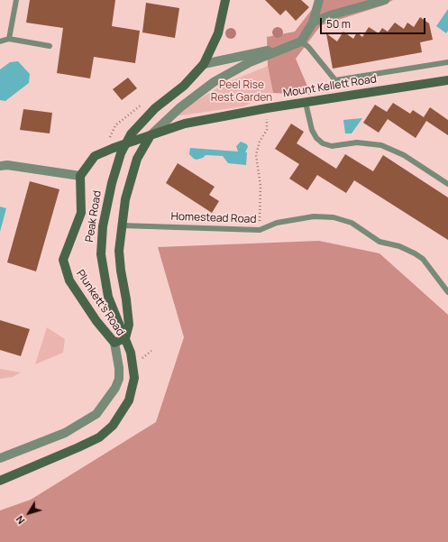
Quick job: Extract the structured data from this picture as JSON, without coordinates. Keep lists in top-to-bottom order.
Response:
{
  "streets": {
    "street": ["Mount Kellett Road", "Peak Road", "Plunkett's Road"],
    "lane": ["Homestead Road"]
  },
  "crossings": [
    ["Mount Kellett Road", "Plunkett's Road"]
  ],
  "parks": ["Peel Rise Rest Garden"],
  "scale_bar": "50 m",
  "north": "bottom left"
}
